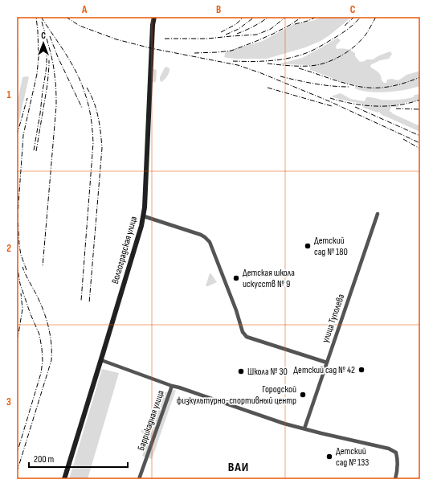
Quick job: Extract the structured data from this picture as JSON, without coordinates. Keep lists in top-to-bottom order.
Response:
{
  "streets": {
    "main road": ["Волгоградская улица"],
    "street": ["улица Туполева", "Баррикадная улица"]
  },
  "districts": ["ВАИ"],
  "places": [
    "Детский сад № 180",
    "Детская школа искусств № 9",
    "Детский сад № 42",
    "Школа № 30",
    "Городской физкультурно-спортивный центр",
    "Детский сад № 133"
  ],
  "scale_bar": "200 m",
  "north": "top",
  "grid": {
    "columns": ["A", "B", "C"],
    "rows": ["1", "2", "3"]
  }
}
